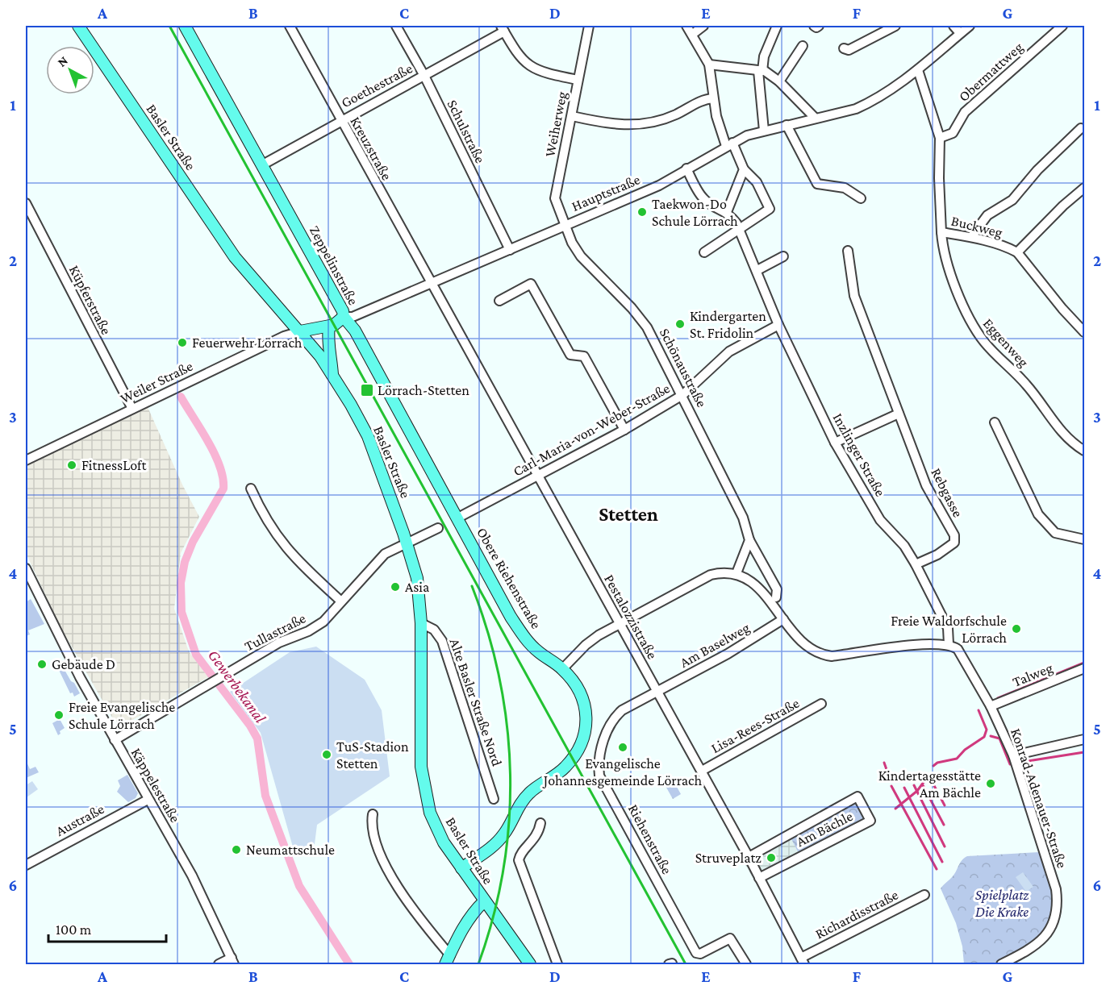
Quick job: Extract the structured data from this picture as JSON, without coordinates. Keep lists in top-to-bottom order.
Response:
{
  "streets": {
    "main road": [
      "Basler Straße",
      "Hauptstraße",
      "Zeppelinstraße",
      "Obere Riehenstraße"
    ],
    "street": [
      "Obermattweg",
      "Goethestraße",
      "Weiherweg",
      "Schulstraße",
      "Kreuzstraße",
      "Buckweg",
      "Küpferstraße",
      "Eggenweg",
      "Schönaustraße",
      "Weiler Straße",
      "Carl-Maria-von-Weber-Straße",
      "Inzlinger Straße",
      "Rebgasse",
      "Pestalozzistraße",
      "Tullastraße",
      "Am Baselweg",
      "Talweg",
      "Alte Basler Straße Nord",
      "Lisa-Rees-Straße",
      "Käppelestraße",
      "Konrad-Adenauer-Straße",
      "Austraße",
      "Am Bächle",
      "Riehenstraße",
      "Richardisstraße"
    ]
  },
  "crossings": [
    ["Obermattweg", "Buckweg"],
    ["Goethestraße", "Schulstraße"],
    ["Goethestraße", "Kreuzstraße"],
    ["Goethestraße", "Zeppelinstraße"],
    ["Weiherweg", "Hauptstraße"],
    ["Weiherweg", "Schönaustraße"],
    ["Schulstraße", "Hauptstraße"],
    ["Basler Straße", "Hauptstraße"],
    ["Basler Straße", "Weiler Straße"],
    ["Basler Straße", "Obere Riehenstraße"],
    ["Basler Straße", "Tullastraße"],
    ["Basler Straße", "Alte Basler Straße Nord"],
    ["Kreuzstraße", "Hauptstraße"],
    ["Kreuzstraße", "Pestalozzistraße"],
    ["Hauptstraße", "Buckweg"],
    ["Hauptstraße", "Zeppelinstraße"],
    ["Hauptstraße", "Schönaustraße"],
    ["Hauptstraße", "Weiler Straße"],
    ["Hauptstraße", "Inzlinger Straße"],
    ["Hauptstraße", "Pestalozzistraße"],
    ["Buckweg", "Eggenweg"],
    ["Zeppelinstraße", "Carl-Maria-von-Weber-Straße"],
    ["Zeppelinstraße", "Obere Riehenstraße"],
    ["Küpferstraße", "Weiler Straße"],
    ["Schönaustraße", "Carl-Maria-von-Weber-Straße"],
    ["Carl-Maria-von-Weber-Straße", "Inzlinger Straße"],
    ["Carl-Maria-von-Weber-Straße", "Obere Riehenstraße"],
    ["Carl-Maria-von-Weber-Straße", "Pestalozzistraße"],
    ["Inzlinger Straße", "Rebgasse"],
    ["Inzlinger Straße", "Konrad-Adenauer-Straße"],
    ["Pestalozzistraße", "Am Baselweg"],
    ["Pestalozzistraße", "Lisa-Rees-Straße"],
    ["Pestalozzistraße", "Am Bächle"],
    ["Pestalozzistraße", "Riehenstraße"],
    ["Pestalozzistraße", "Richardisstraße"],
    ["Tullastraße", "Käppelestraße"],
    ["Am Baselweg", "Riehenstraße"],
    ["Talweg", "Konrad-Adenauer-Straße"],
    ["Käppelestraße", "Austraße"]
  ],
  "districts": ["Stetten"],
  "water": ["Gewerbekanal"],
  "parks": ["Spielplatz Die Krake"],
  "places": {
    "other": [
      "Taekwon-Do Schule Lörrach",
      "Kindergarten St. Fridolin",
      "Feuerwehr Lörrach",
      "FitnessLoft",
      "Asia",
      "Freie Waldorfschule Lörrach",
      "Gebäude D",
      "Freie Evangelische Schule Lörrach",
      "Evangelische Johannesgemeinde Lörrach",
      "TuS-Stadion Stetten",
      "Kindertagesstätte Am Bächle",
      "Neumattschule",
      "Struveplatz"
    ],
    "transit": ["Lörrach-Stetten"]
  },
  "scale_bar": "100 m",
  "north": "top left",
  "grid": {
    "columns": [
      "A",
      "B",
      "C",
      "D",
      "E",
      "F",
      "G"
    ],
    "rows": [
      "1",
      "2",
      "3",
      "4",
      "5",
      "6"
    ]
  }
}
